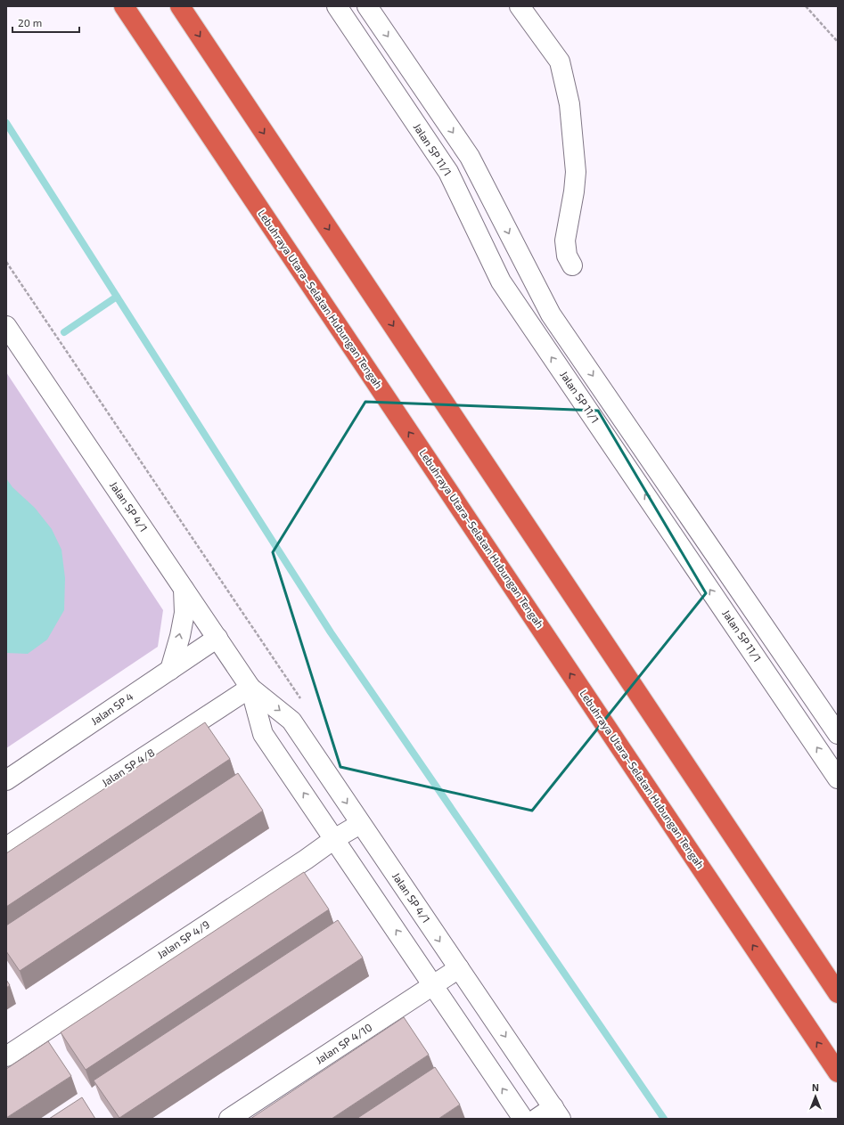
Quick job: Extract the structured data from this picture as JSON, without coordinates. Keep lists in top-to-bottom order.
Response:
{
  "streets": {
    "highway": ["Lebuhraya Utara–Selatan Hubungan Tengah"],
    "street": [
      "Jalan SP 11/1",
      "Jalan SP 4/1",
      "Jalan SP 4",
      "Jalan SP 4/8",
      "Jalan SP 4/9",
      "Jalan SP 4/10"
    ]
  },
  "crossings": [
    ["Jalan SP 4/1", "Jalan SP 4"],
    ["Jalan SP 4/1", "Jalan SP 4/8"],
    ["Jalan SP 4/1", "Jalan SP 4/9"],
    ["Jalan SP 4/1", "Jalan SP 4/10"]
  ],
  "scale_bar": "20 m",
  "north": "top"
}
